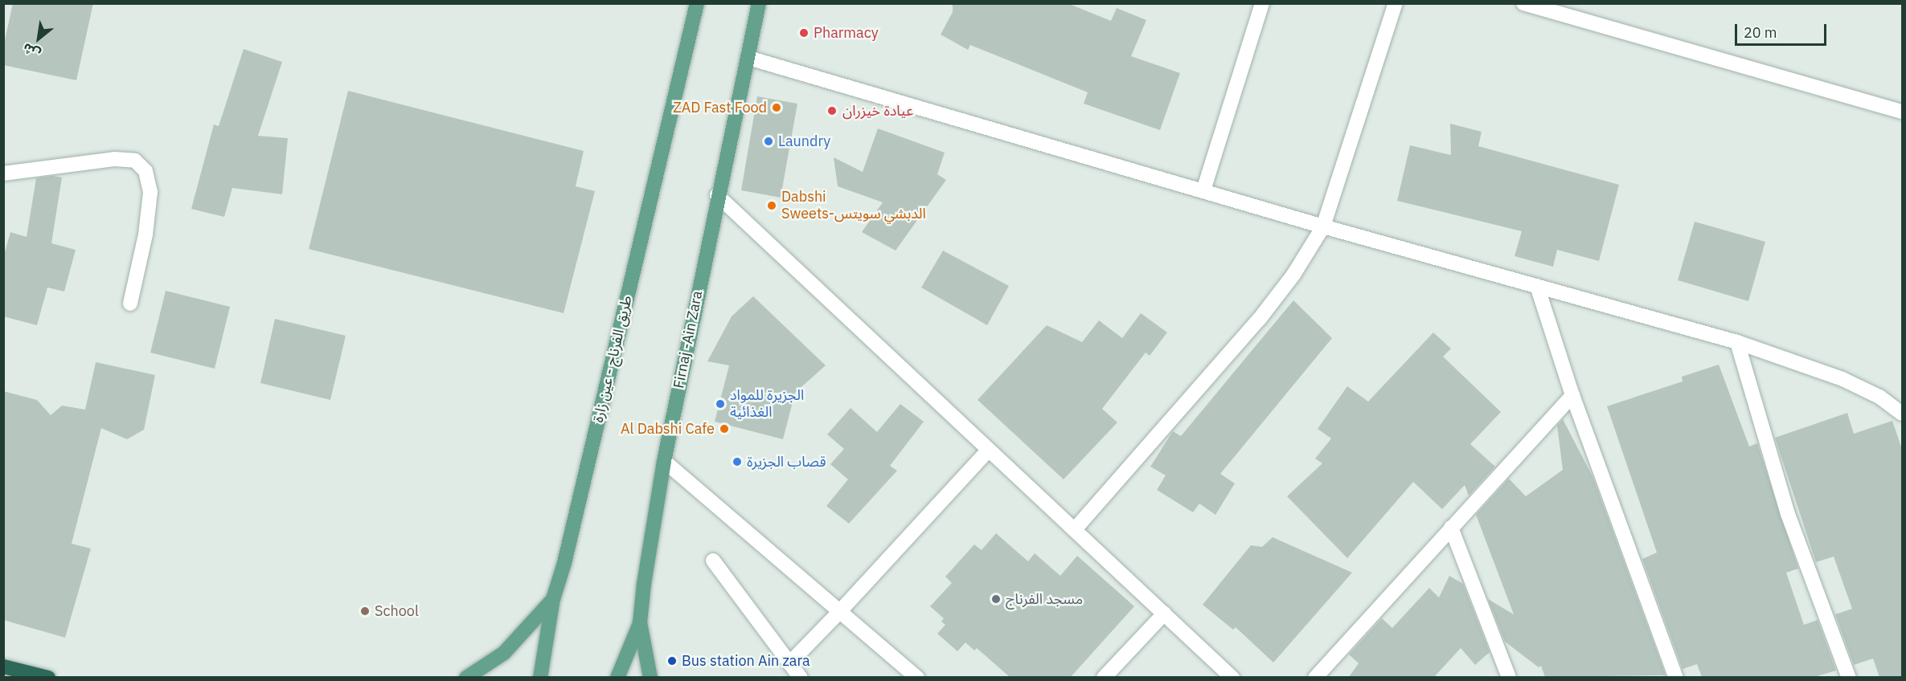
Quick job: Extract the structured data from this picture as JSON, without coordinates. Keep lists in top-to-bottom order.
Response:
{
  "streets": {
    "main road": ["Firnaj -Ain Zara", "طريق الفرناج - عين زارة"]
  },
  "places": [
    "Pharmacy",
    "ZAD Fast Food",
    "عيادة خيزران",
    "Laundry",
    "Dabshi Sweets-الدبشي سويتس",
    "الجزيرة للمواد الغذائية",
    "Al Dabshi Cafe",
    "قصاب الجزيرة",
    "مسجد الفرناج",
    "School",
    "Bus station Ain zara"
  ],
  "scale_bar": "20 m",
  "north": "bottom left"
}
